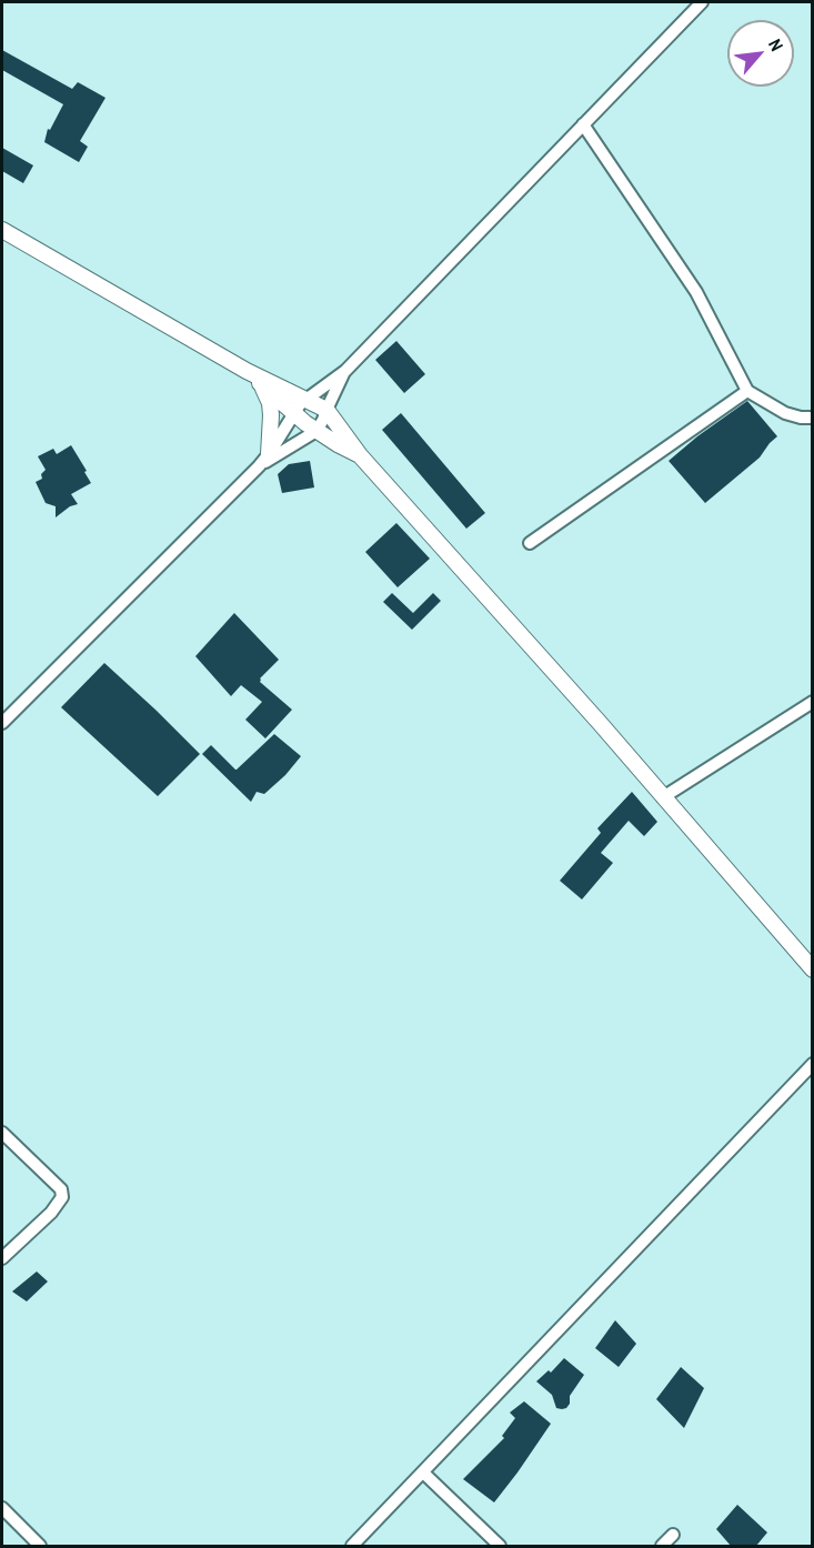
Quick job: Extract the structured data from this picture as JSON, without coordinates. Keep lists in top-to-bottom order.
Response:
{
  "north": "top right"
}
